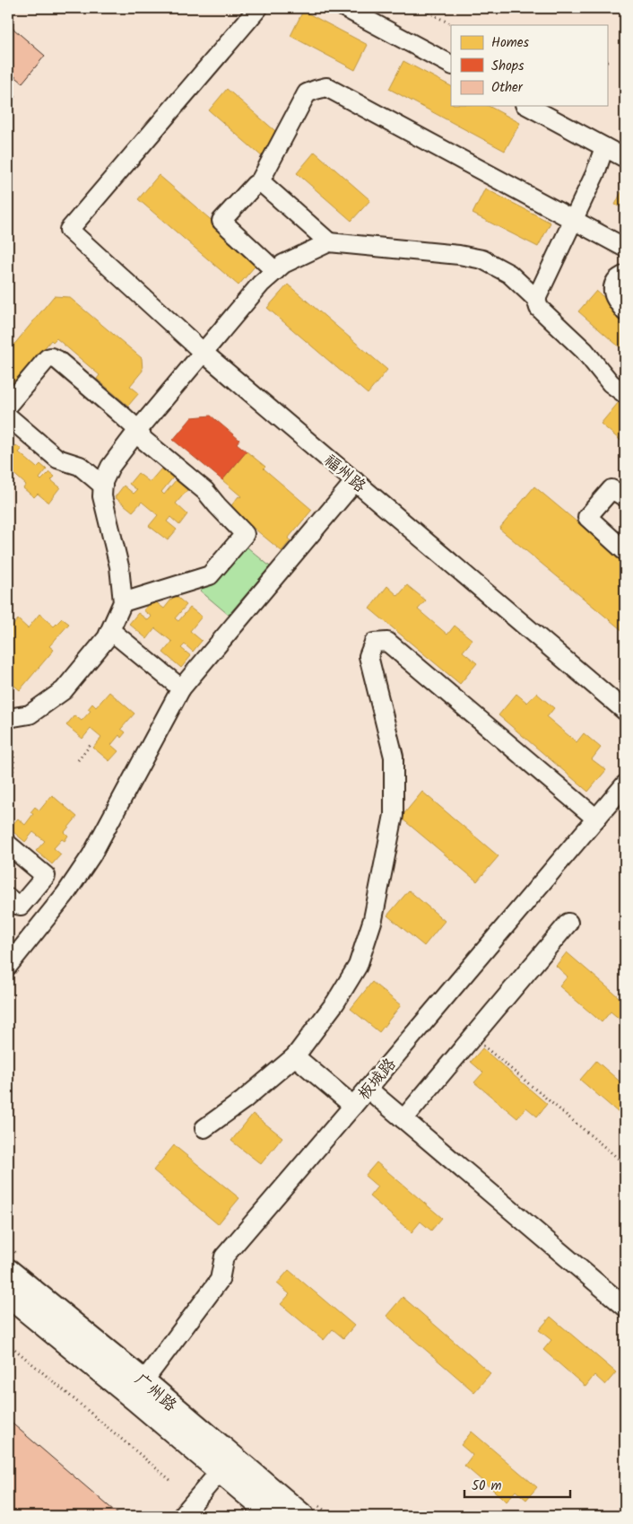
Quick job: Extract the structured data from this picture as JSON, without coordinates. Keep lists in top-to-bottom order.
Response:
{
  "streets": {
    "main road": ["广州路"],
    "street": ["福州路", "板城路"]
  },
  "crossings": [
    ["板城路", "广州路"]
  ],
  "legend": ["Homes", "Shops", "Other"],
  "scale_bar": "50 m"
}
